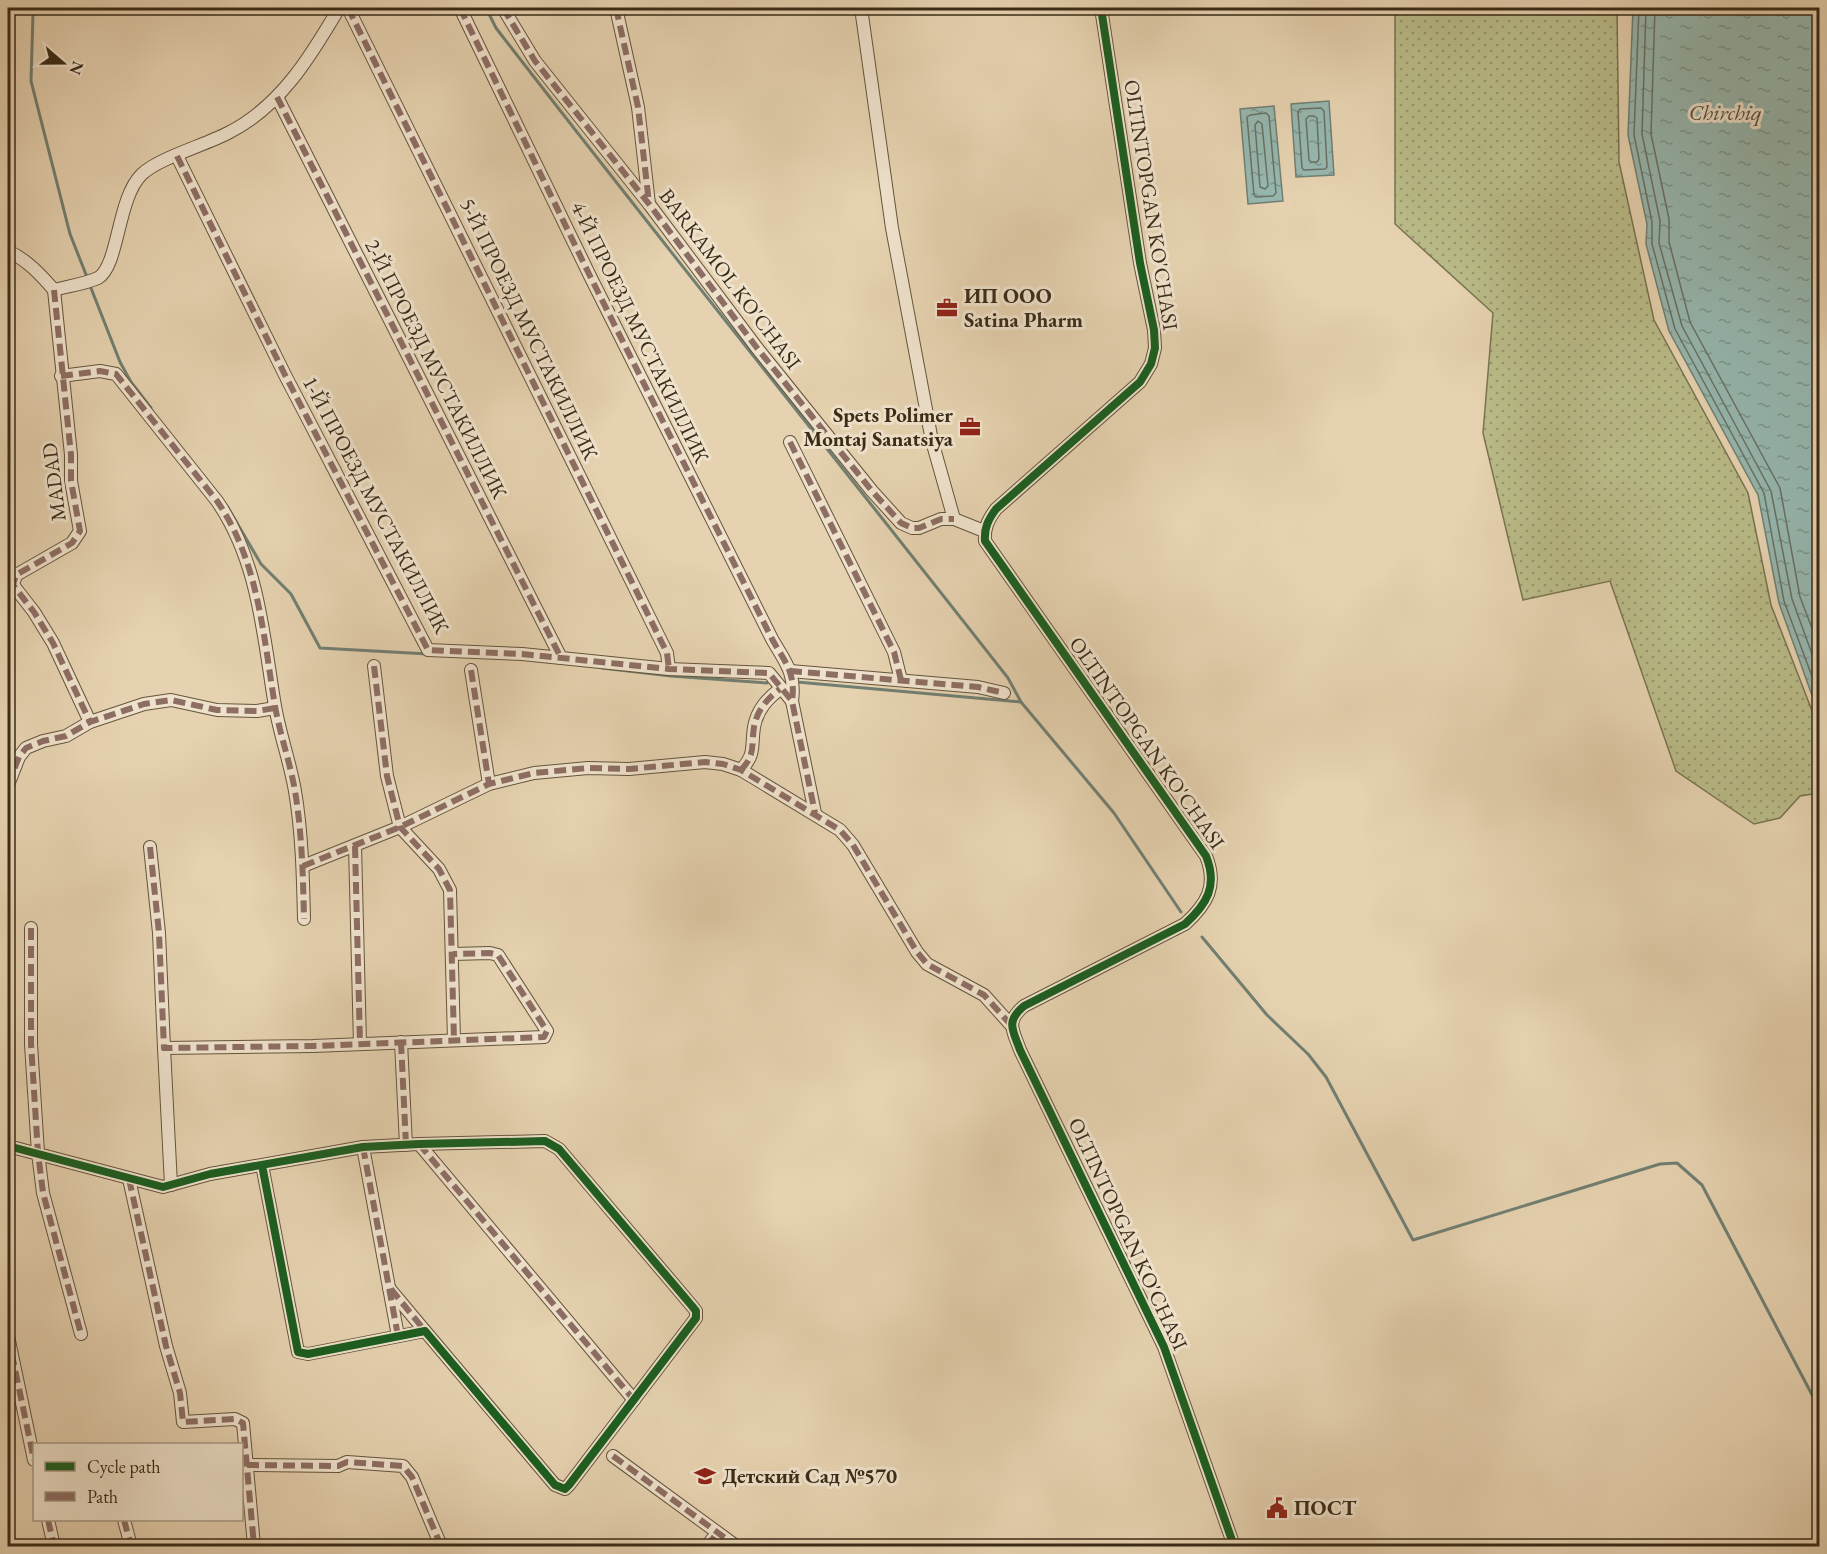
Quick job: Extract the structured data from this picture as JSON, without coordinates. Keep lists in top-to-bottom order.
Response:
{
  "streets": {
    "street": [
      "OLTINTOPGAN KO'CHASI",
      "BARKAMOL KO'CHASI",
      "5-Й ПРОЕЗД МУСТАКИЛЛИК",
      "4-Й ПРОЕЗД МУСТАКИЛЛИК",
      "2-Й ПРОЕЗД МУСТАКИЛЛИК",
      "MADAD",
      "1-Й ПРОЕЗД МУСТАКИЛЛИК"
    ]
  },
  "crossings": [
    ["5-Й ПРОЕЗД МУСТАКИЛЛИК", "1-Й ПРОЕЗД МУСТАКИЛЛИК"],
    ["2-Й ПРОЕЗД МУСТАКИЛЛИК", "1-Й ПРОЕЗД МУСТАКИЛЛИК"]
  ],
  "water": ["Chirchiq"],
  "places": {
    "office": ["ИП ООО Satina Pharm", "Spets Polimer Montaj Sanatsiya"],
    "school or university": ["Детский Сад №570"],
    "public building": ["ПОСТ"]
  },
  "legend": ["Cycle path", "Path"],
  "north": "right"
}
